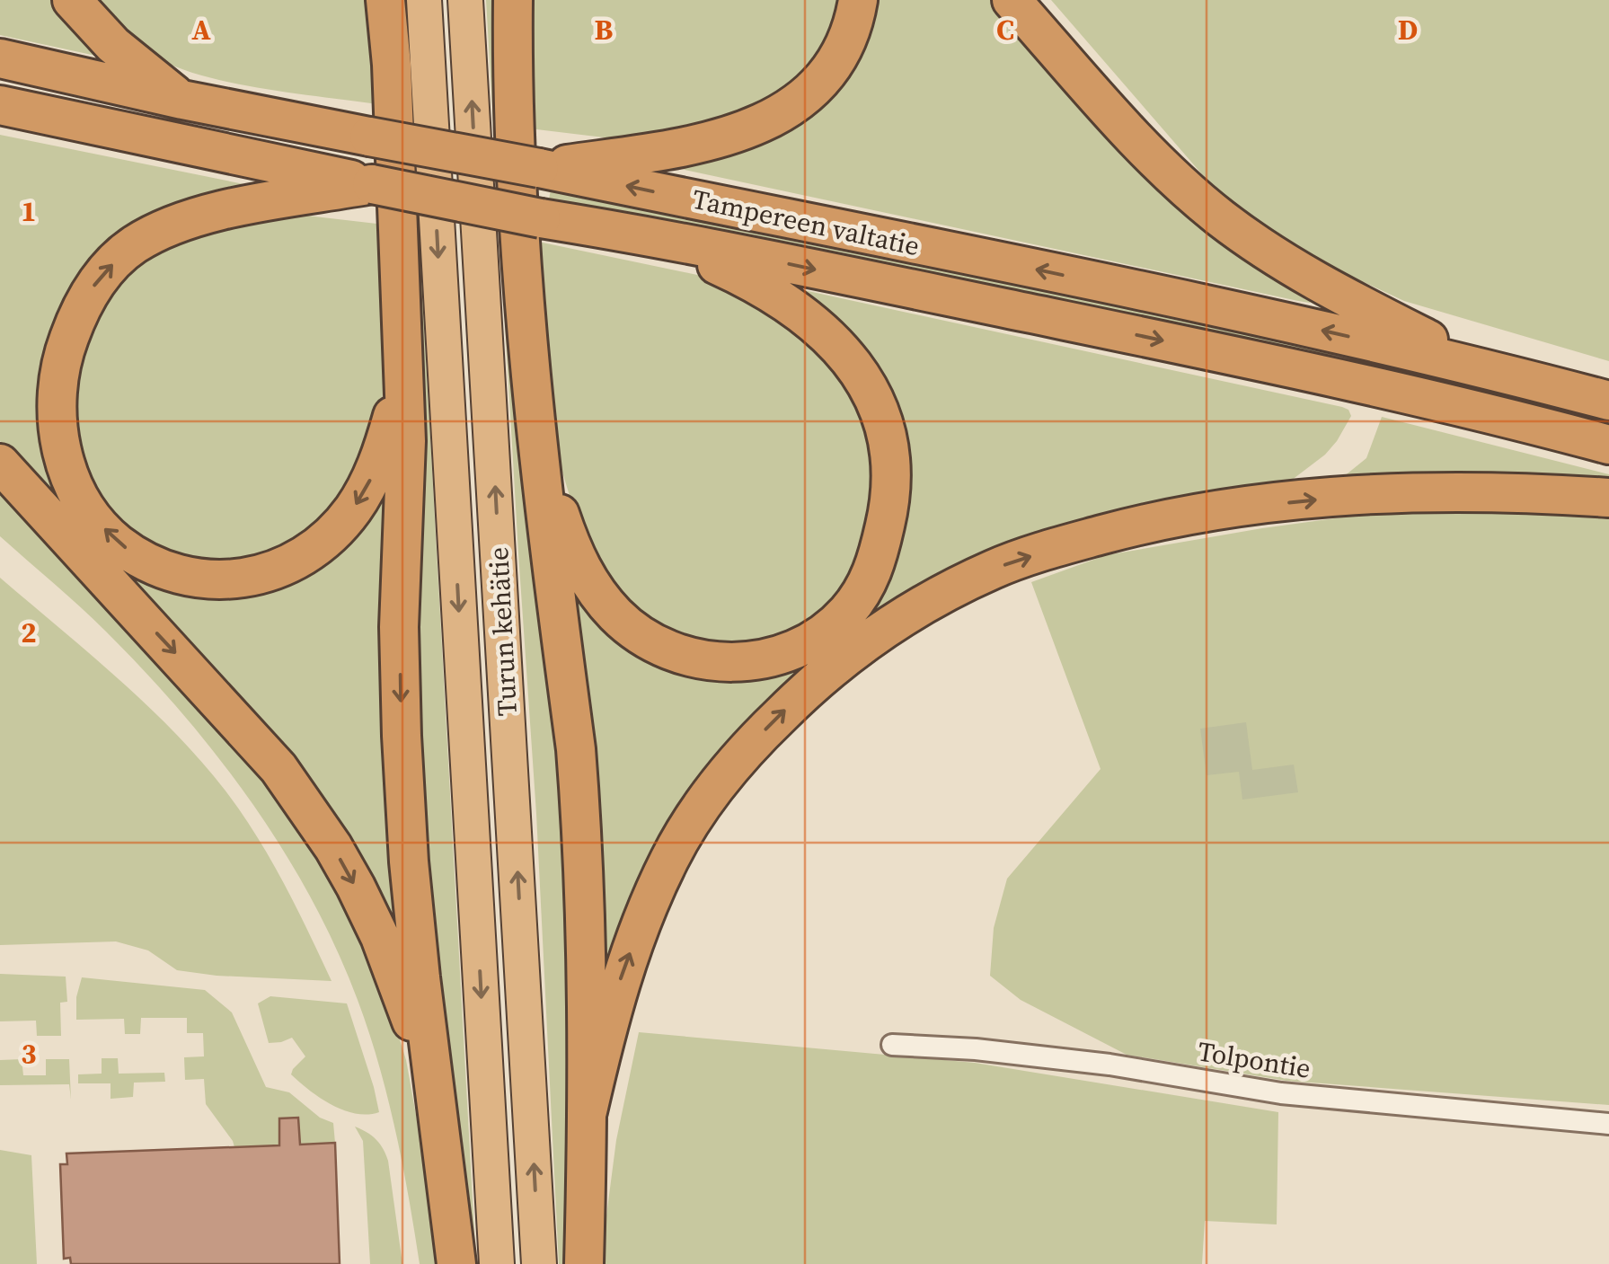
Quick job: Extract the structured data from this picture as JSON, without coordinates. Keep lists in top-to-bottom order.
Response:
{
  "streets": {
    "highway": ["Tampereen valtatie", "Turun kehätie"],
    "street": ["Tolpontie"]
  },
  "grid": {
    "columns": [
      "A",
      "B",
      "C",
      "D"
    ],
    "rows": ["1", "2", "3"]
  }
}
